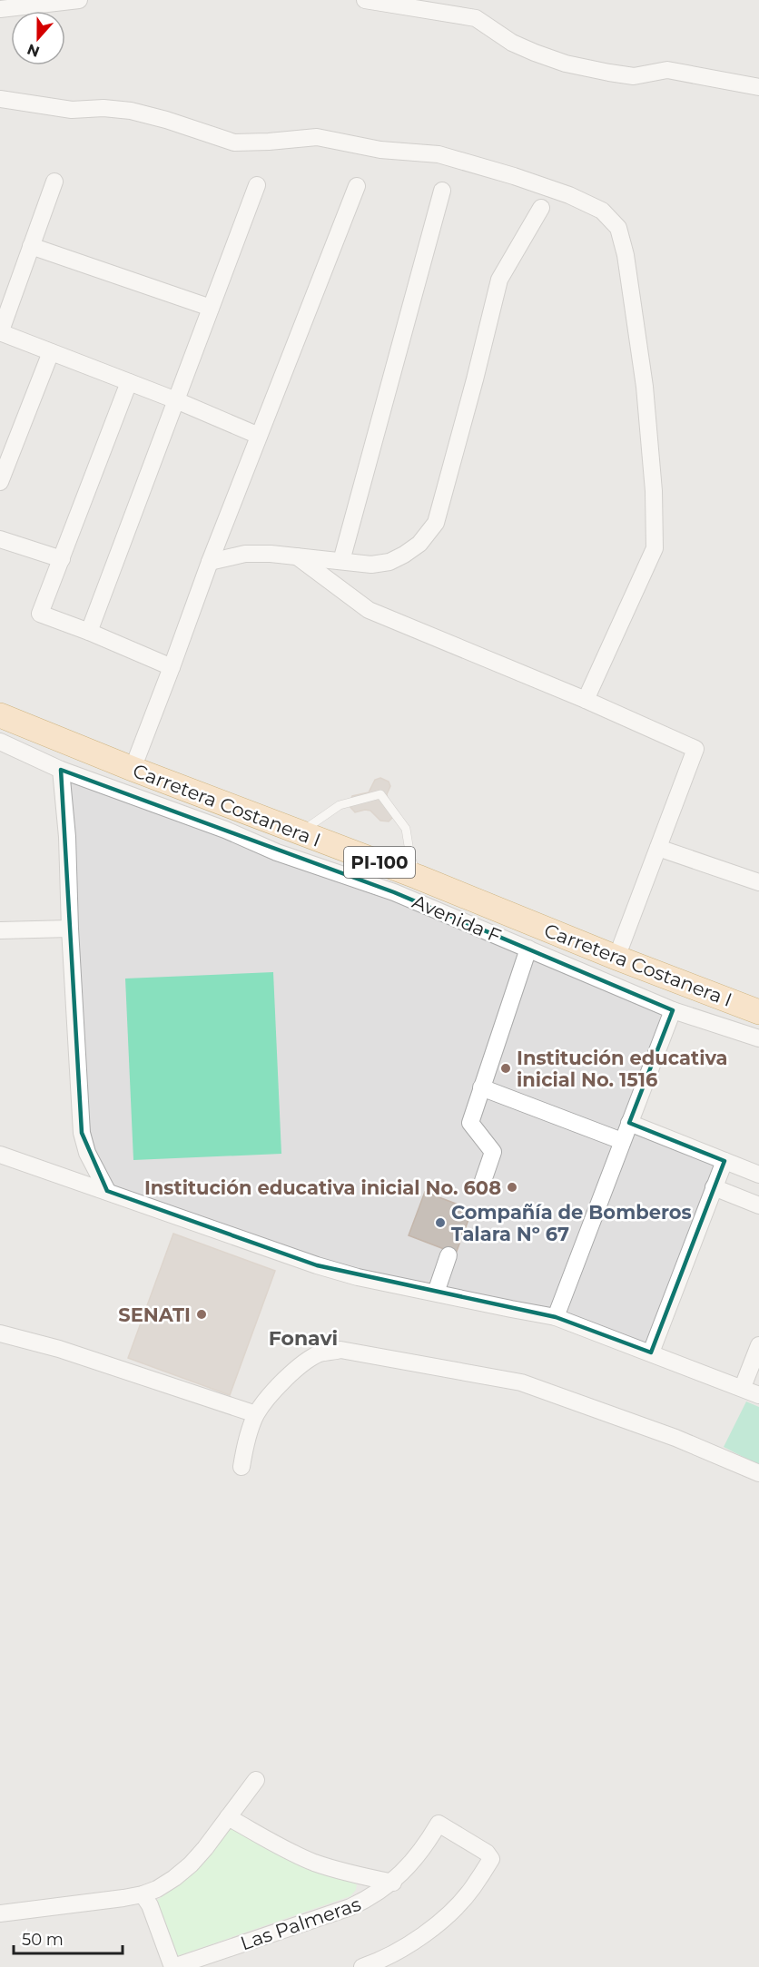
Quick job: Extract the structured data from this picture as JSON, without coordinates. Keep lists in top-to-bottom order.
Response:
{
  "streets": {
    "main road": ["Carretera Costanera I", "PI-100"],
    "street": ["Avenida F", "Las Palmeras"]
  },
  "districts": ["Fonavi"],
  "places": [
    "Institución educativa inicial No. 1516",
    "Institución educativa inicial No. 608",
    "Compañía de Bomberos Talara Nº 67",
    "SENATI"
  ],
  "scale_bar": "50 m",
  "north": "bottom"
}
